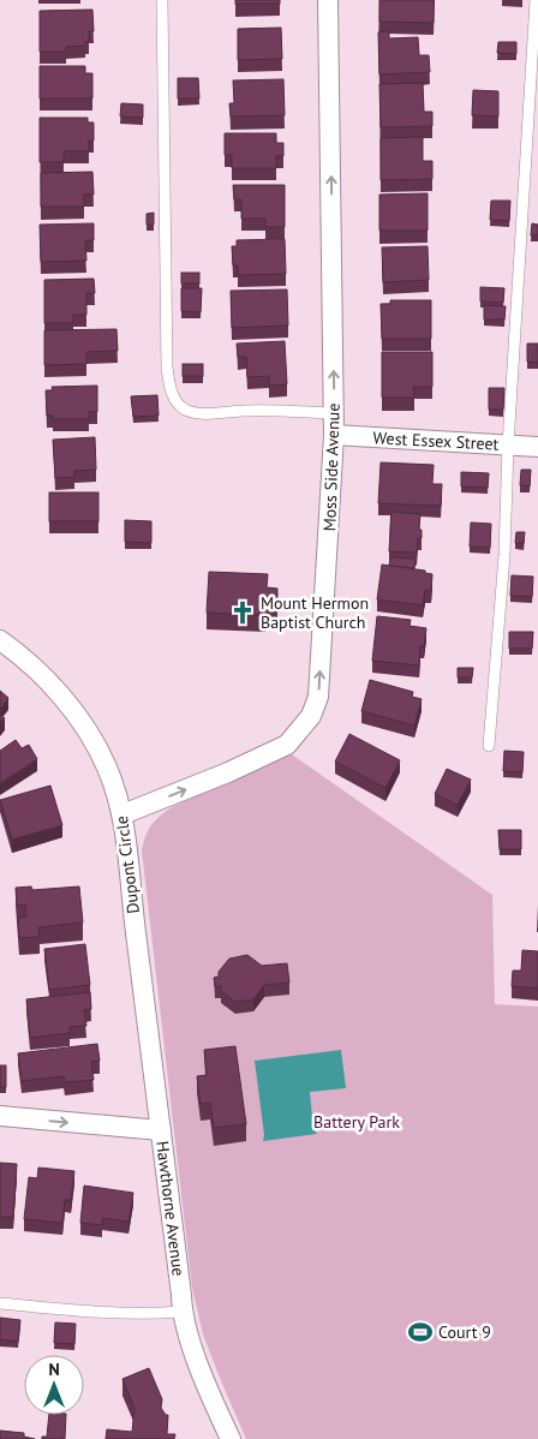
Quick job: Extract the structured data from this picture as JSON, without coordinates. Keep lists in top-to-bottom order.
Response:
{
  "streets": {
    "street": [
      "West Essex Street",
      "Moss Side Avenue",
      "Dupont Circle",
      "Hawthorne Avenue"
    ]
  },
  "crossings": [
    ["West Essex Street", "Moss Side Avenue"],
    ["Moss Side Avenue", "Dupont Circle"],
    ["Dupont Circle", "Hawthorne Avenue"]
  ],
  "one_way": ["Moss Side Avenue"],
  "parks": ["Battery Park"],
  "places": {
    "church": ["Mount Hermon Baptist Church"],
    "sports": ["Court 9"]
  },
  "north": "top"
}
